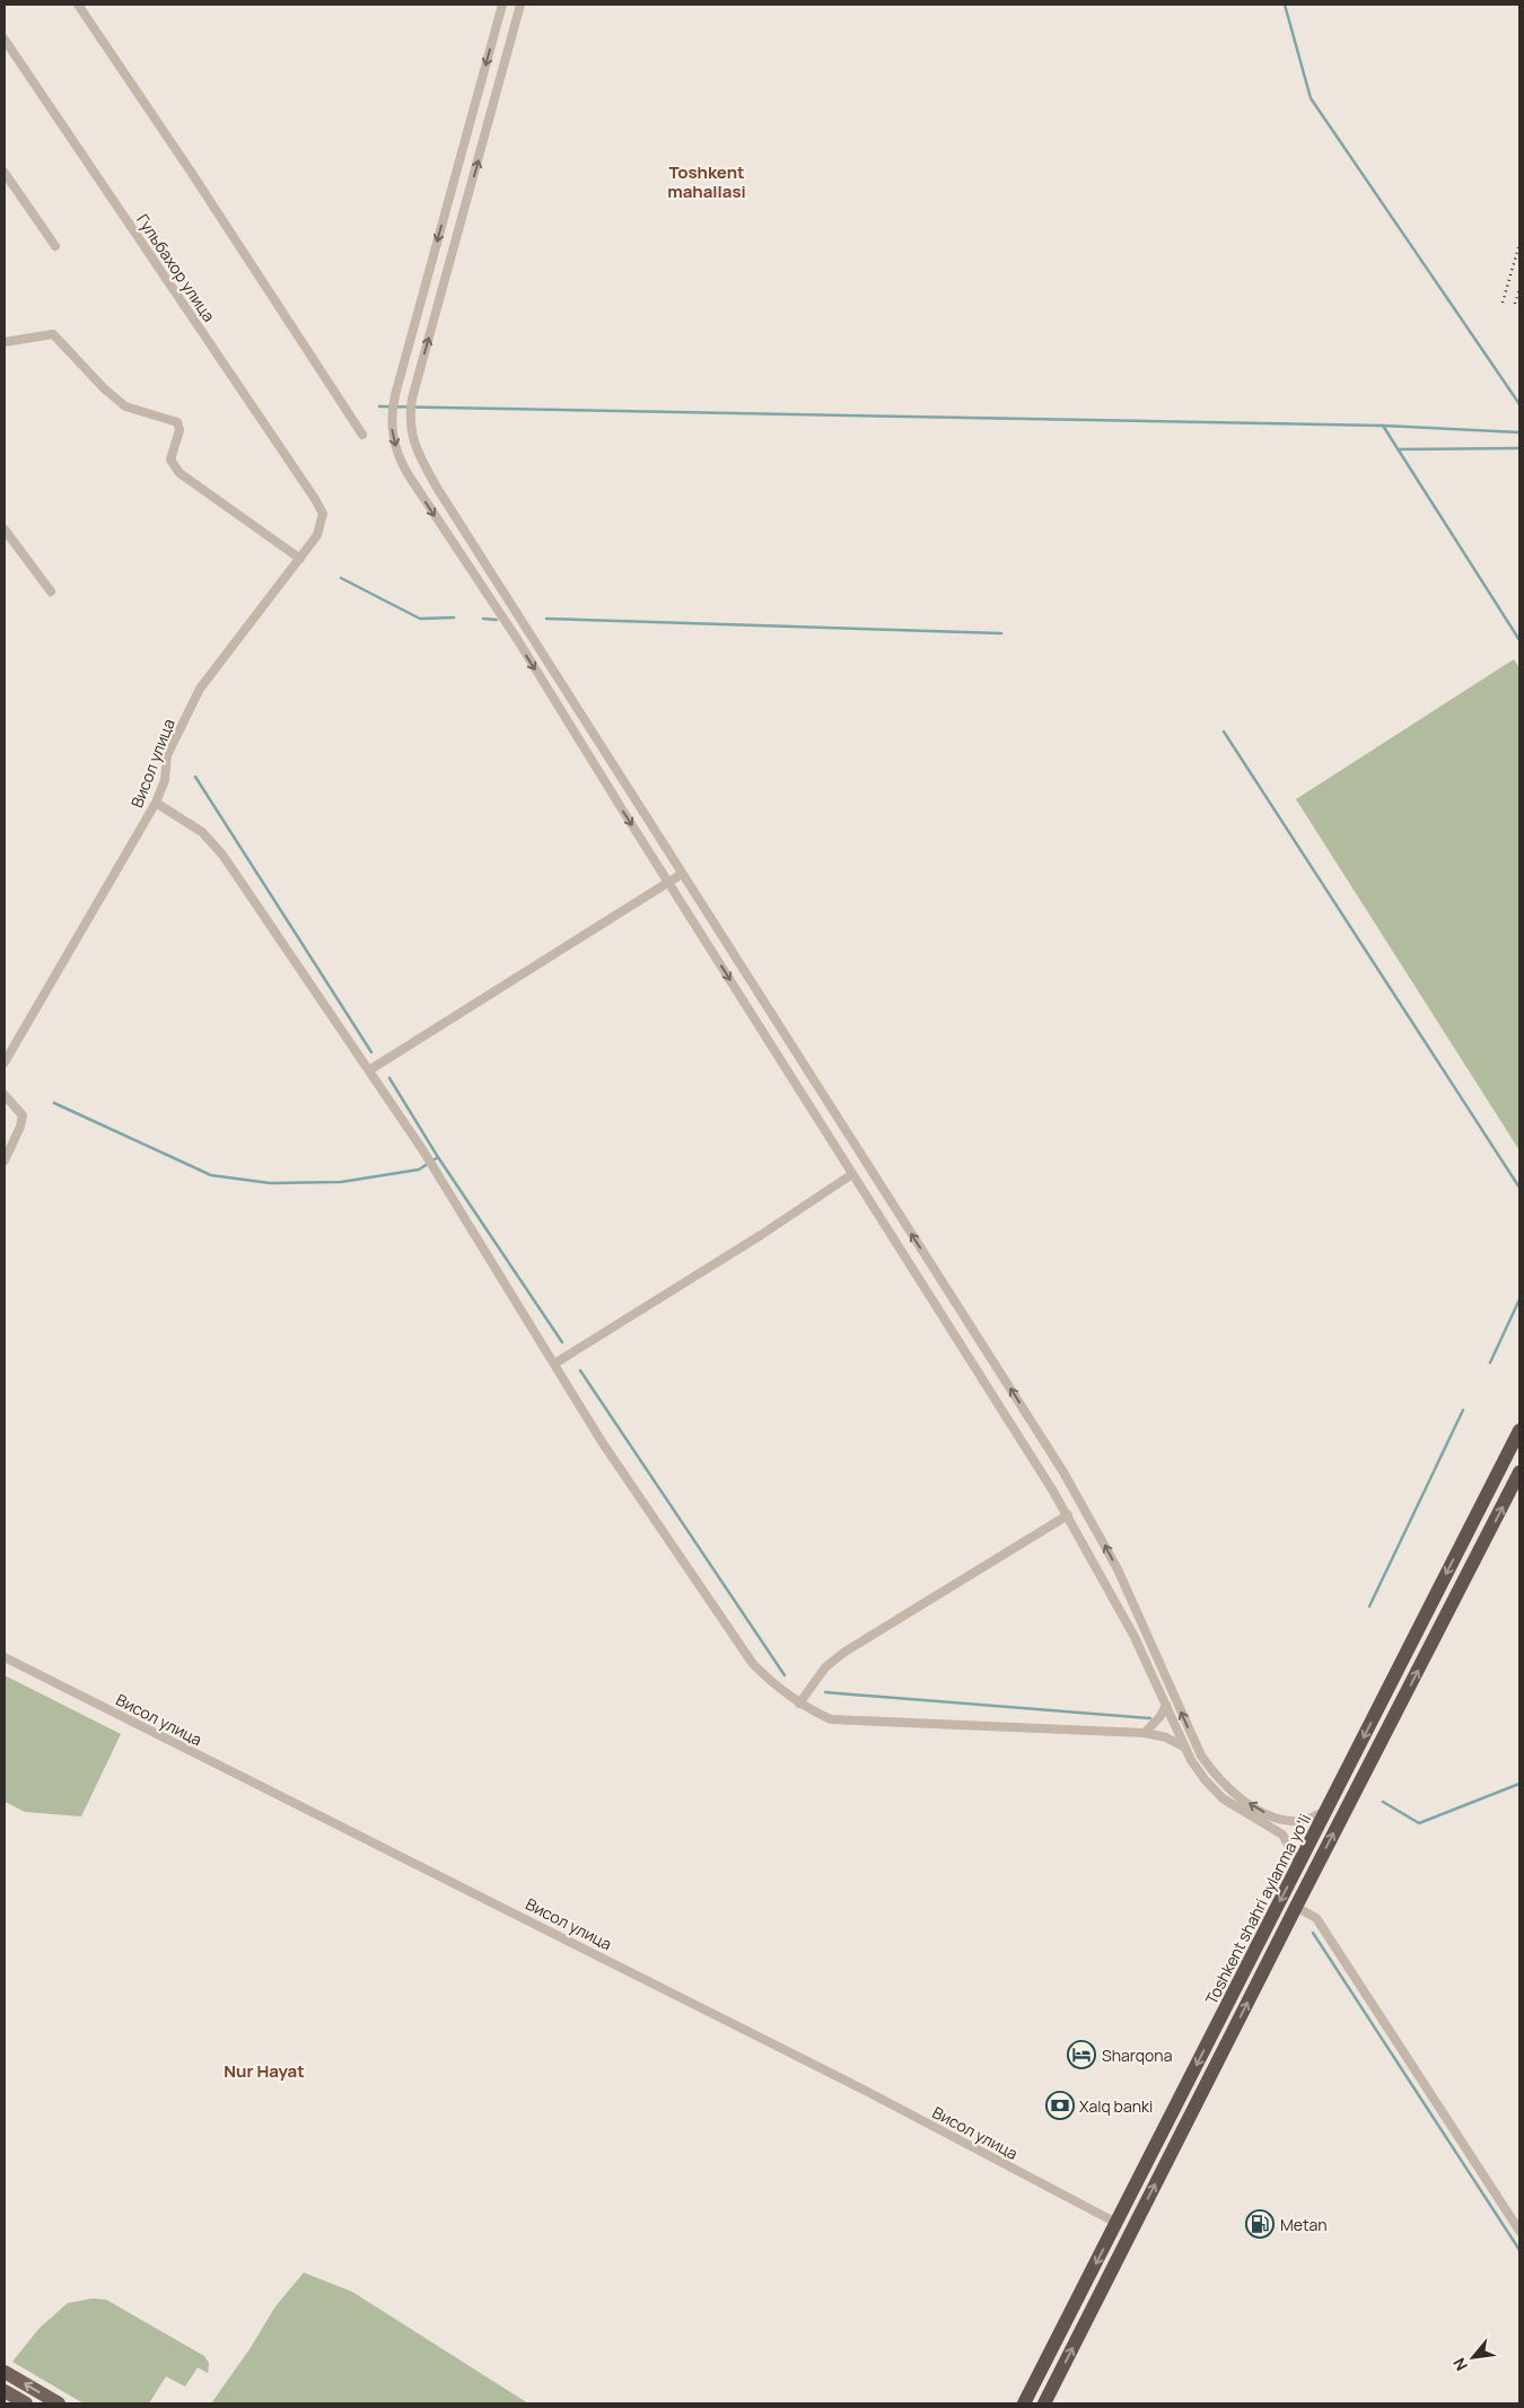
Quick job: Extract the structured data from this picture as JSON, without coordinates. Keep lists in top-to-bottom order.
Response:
{
  "streets": {
    "highway": ["Toshkent shahri aylanma yoʻli"],
    "street": ["Гульбахор улица", "Висол улица"]
  },
  "crossings": [
    ["Гульбахор улица", "Висол улица"],
    ["Висол улица", "Toshkent shahri aylanma yoʻli"]
  ],
  "districts": ["Toshkent mahallasi", "Nur Hayat"],
  "places": {
    "hotel": ["Sharqona"],
    "bank": ["Xalq banki"],
    "fuel station": ["Metan"]
  },
  "north": "bottom left"
}
